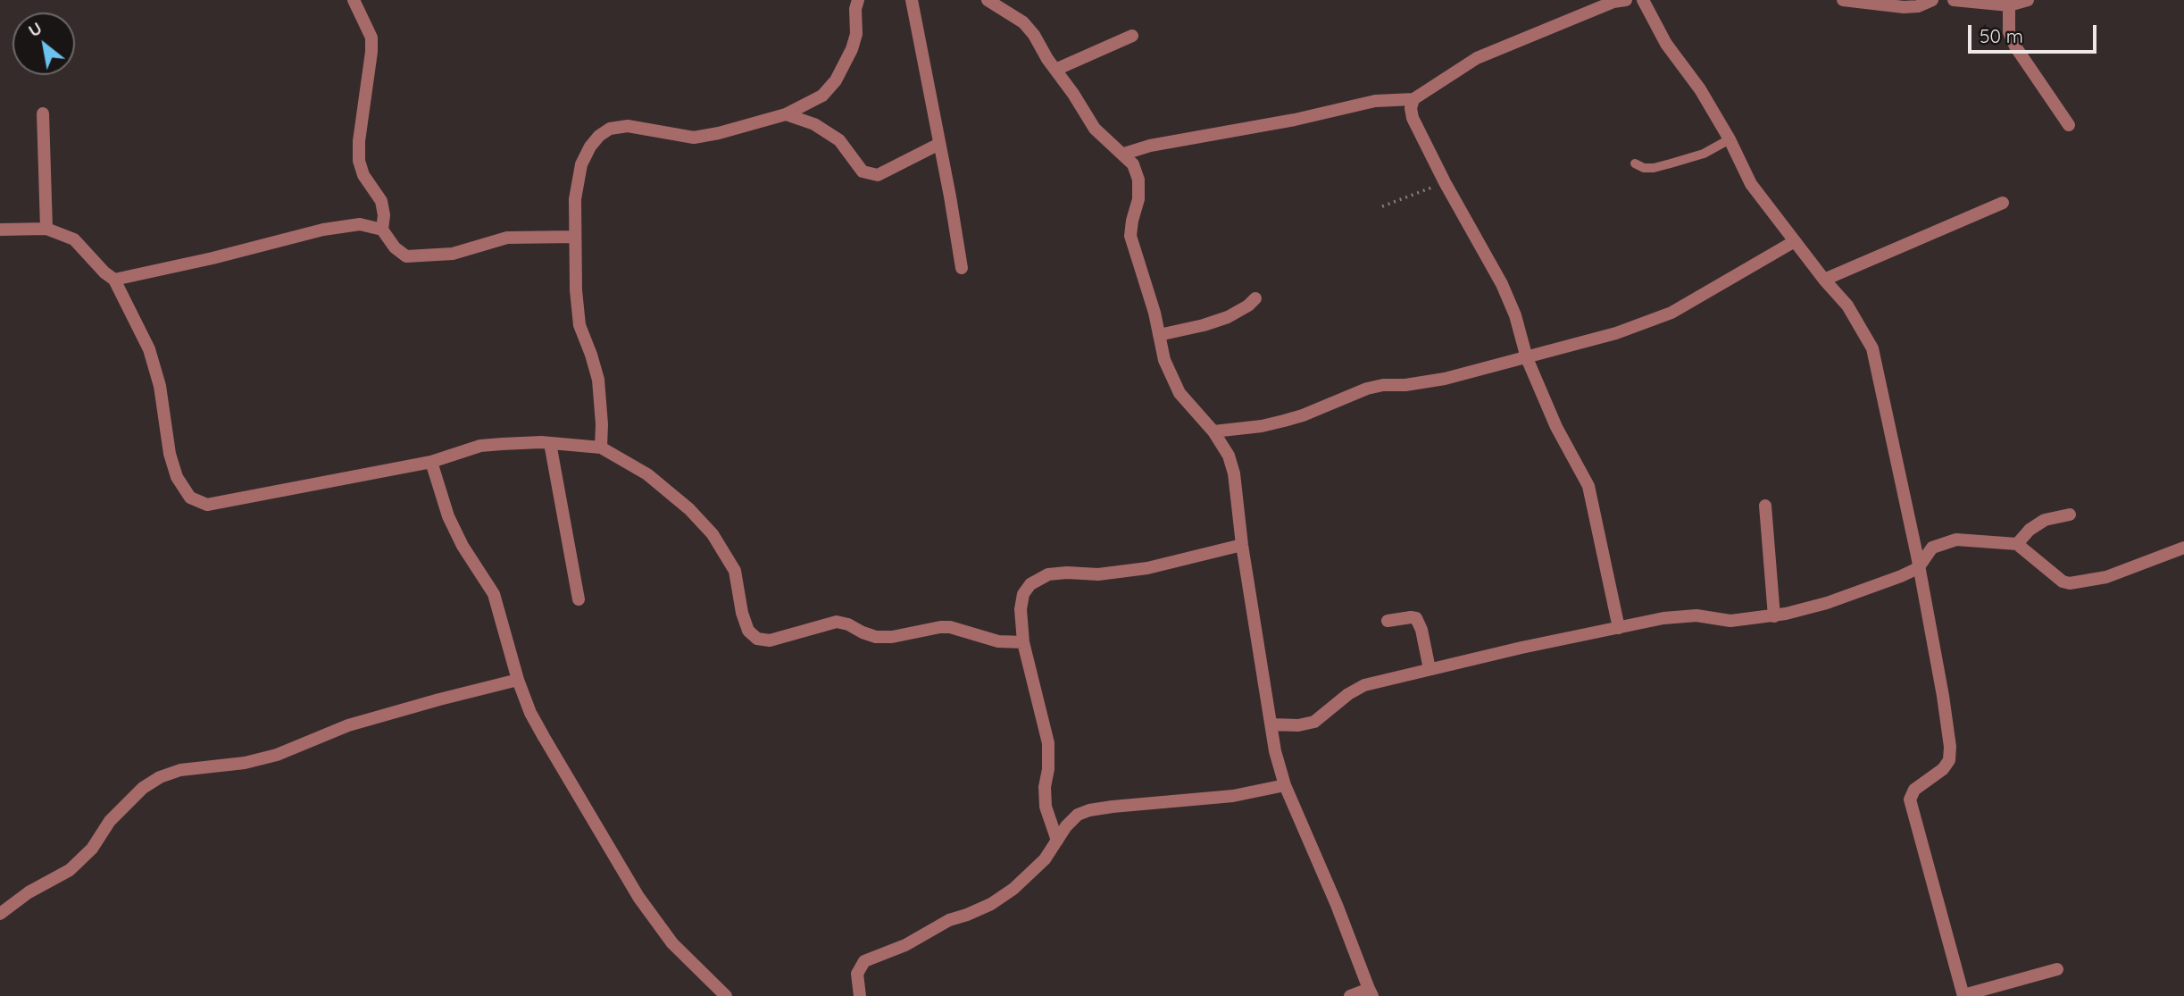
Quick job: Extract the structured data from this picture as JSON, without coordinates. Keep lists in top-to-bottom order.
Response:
{
  "scale_bar": "50 m",
  "north": "top left"
}
